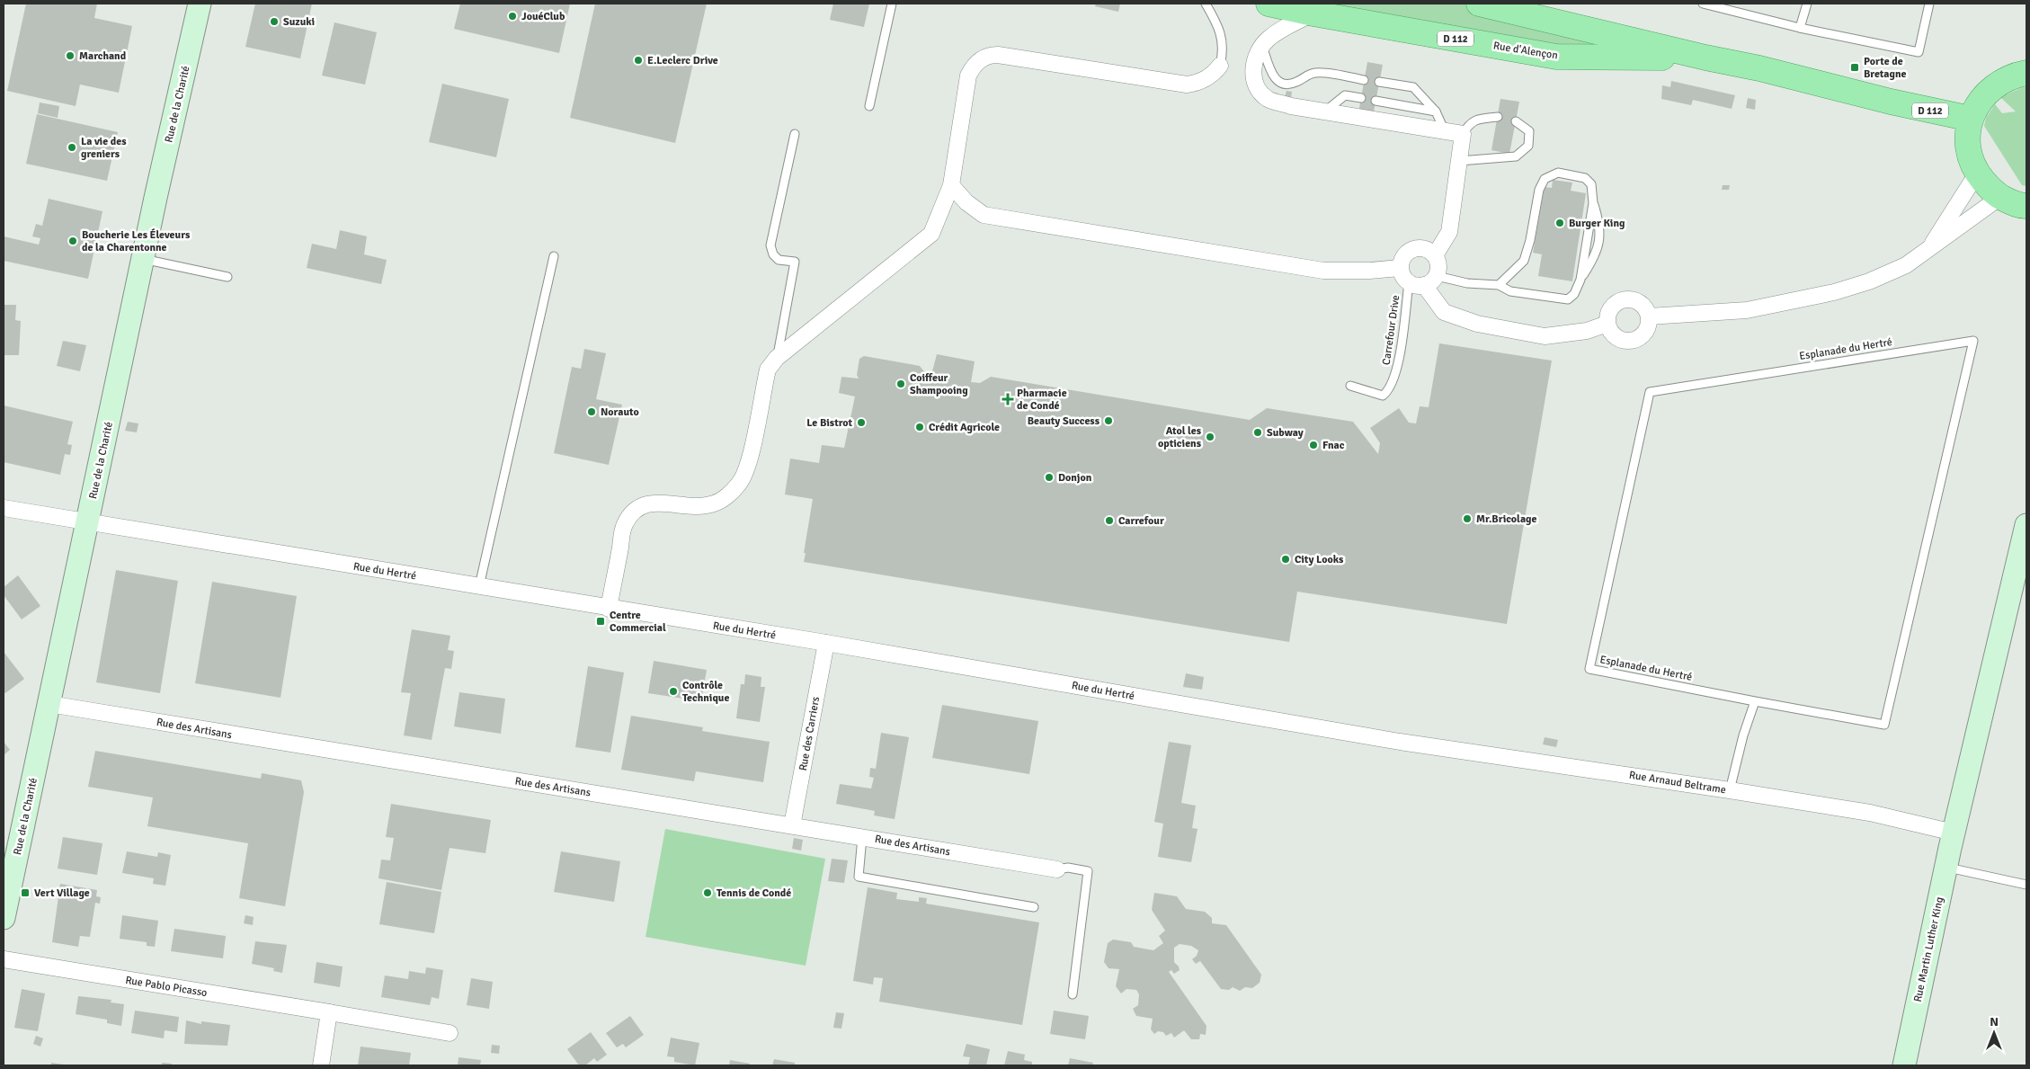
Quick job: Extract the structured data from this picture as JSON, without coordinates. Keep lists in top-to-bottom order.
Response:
{
  "streets": {
    "main road": ["D 112", "Rue d'Alençon"],
    "street": [
      "Rue de la Charité",
      "Rue du Hertré",
      "Rue des Artisans",
      "Rue des Carriers",
      "Rue Arnaud Beltrame",
      "Rue Martin Luther King",
      "Rue Pablo Picasso"
    ],
    "lane": ["Carrefour Drive", "Esplanade du Hertré"]
  },
  "crossings": [
    ["Rue de la Charité", "Rue du Hertré"],
    ["Rue de la Charité", "Rue des Artisans"],
    ["Rue du Hertré", "Rue des Carriers"],
    ["Rue du Hertré", "Rue Arnaud Beltrame"],
    ["Rue des Artisans", "Rue des Carriers"],
    ["Rue Arnaud Beltrame", "Rue Martin Luther King"]
  ],
  "places": {
    "other": [
      "JouéClub",
      "Suzuki",
      "Marchand",
      "E.Leclerc Drive",
      "La vie des greniers",
      "Burger King",
      "Boucherie Les Éleveurs de la Charentonne",
      "Coiffeur Shampooing",
      "Norauto",
      "Beauty Success",
      "Le Bistrot",
      "Crédit Agricole",
      "Subway",
      "Atol les opticiens",
      "Fnac",
      "Donjon",
      "Mr.Bricolage",
      "Carrefour",
      "City Looks",
      "Contrôle Technique",
      "Tennis de Condé"
    ],
    "transit": ["Porte de Bretagne", "Centre Commercial", "Vert Village"],
    "health": ["Pharmacie de Condé"]
  },
  "north": "top"
}
